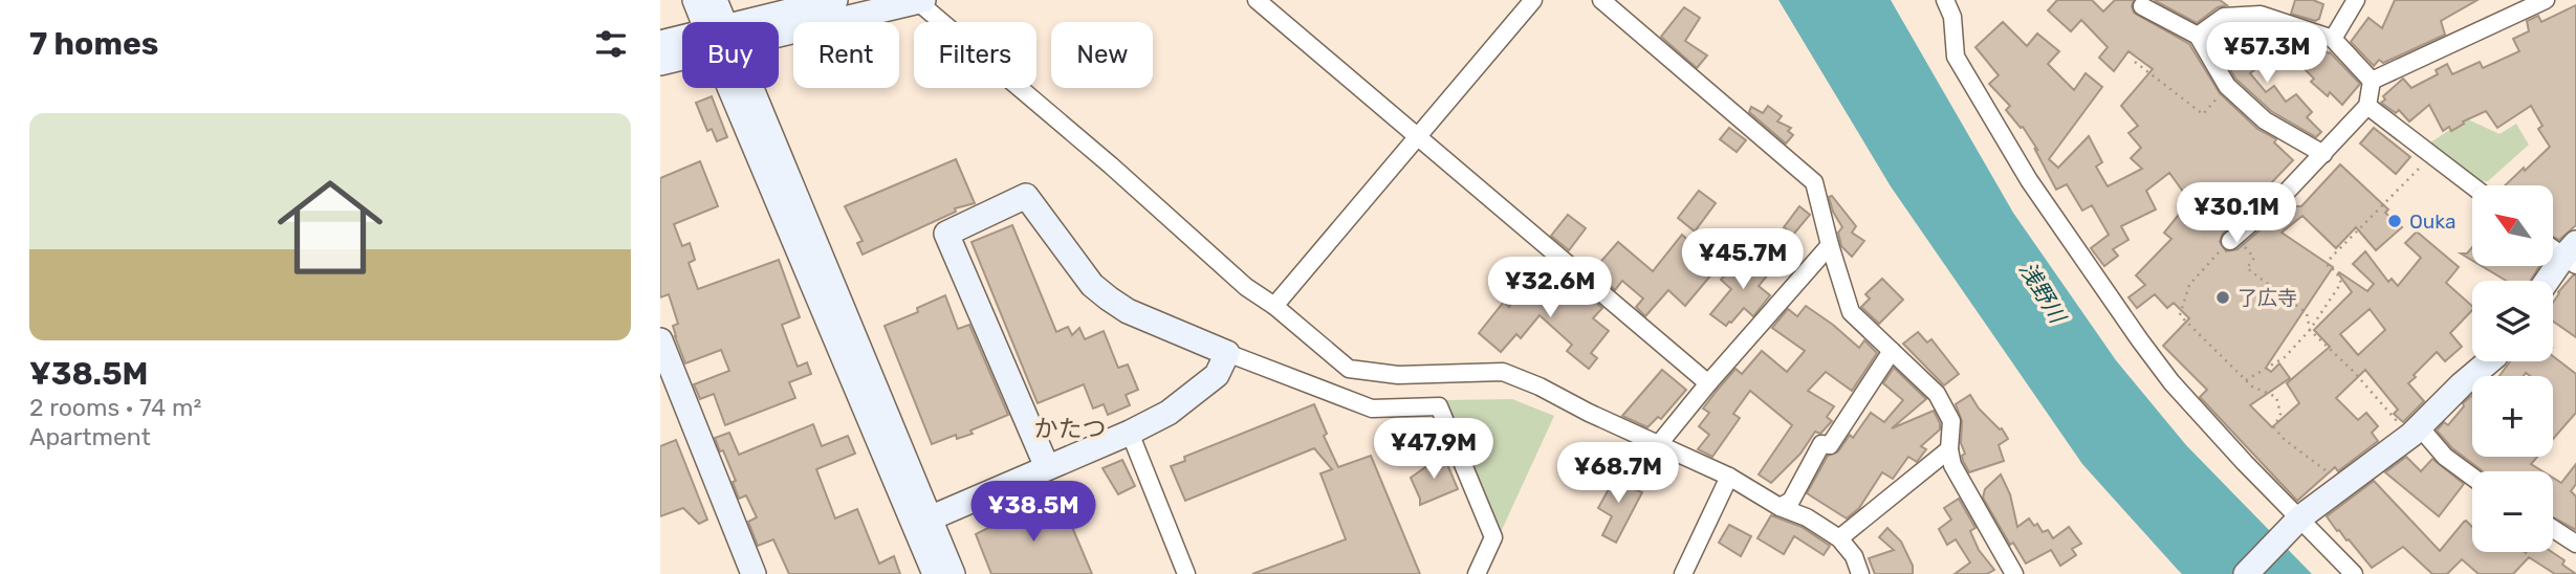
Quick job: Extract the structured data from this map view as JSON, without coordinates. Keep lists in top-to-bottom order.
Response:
{
  "districts": ["かたつ"],
  "water": ["浅野川"],
  "places": ["Ouka", "了広寺"],
  "north": "top left",
  "page": {
    "heading": "7 homes",
    "price": [
      "¥57.3M",
      "¥30.1M",
      "¥45.7M",
      "¥32.6M",
      "¥47.9M",
      "¥68.7M",
      "¥38.5M"
    ],
    "chip": [
      "Buy",
      "Rent",
      "Filters",
      "New"
    ],
    "list": [
      {
        "name": "¥38.5M",
        "note": "2 rooms · 74 m² · Apartment"
      }
    ],
    "map_buttons": ["+", "−"]
  }
}
